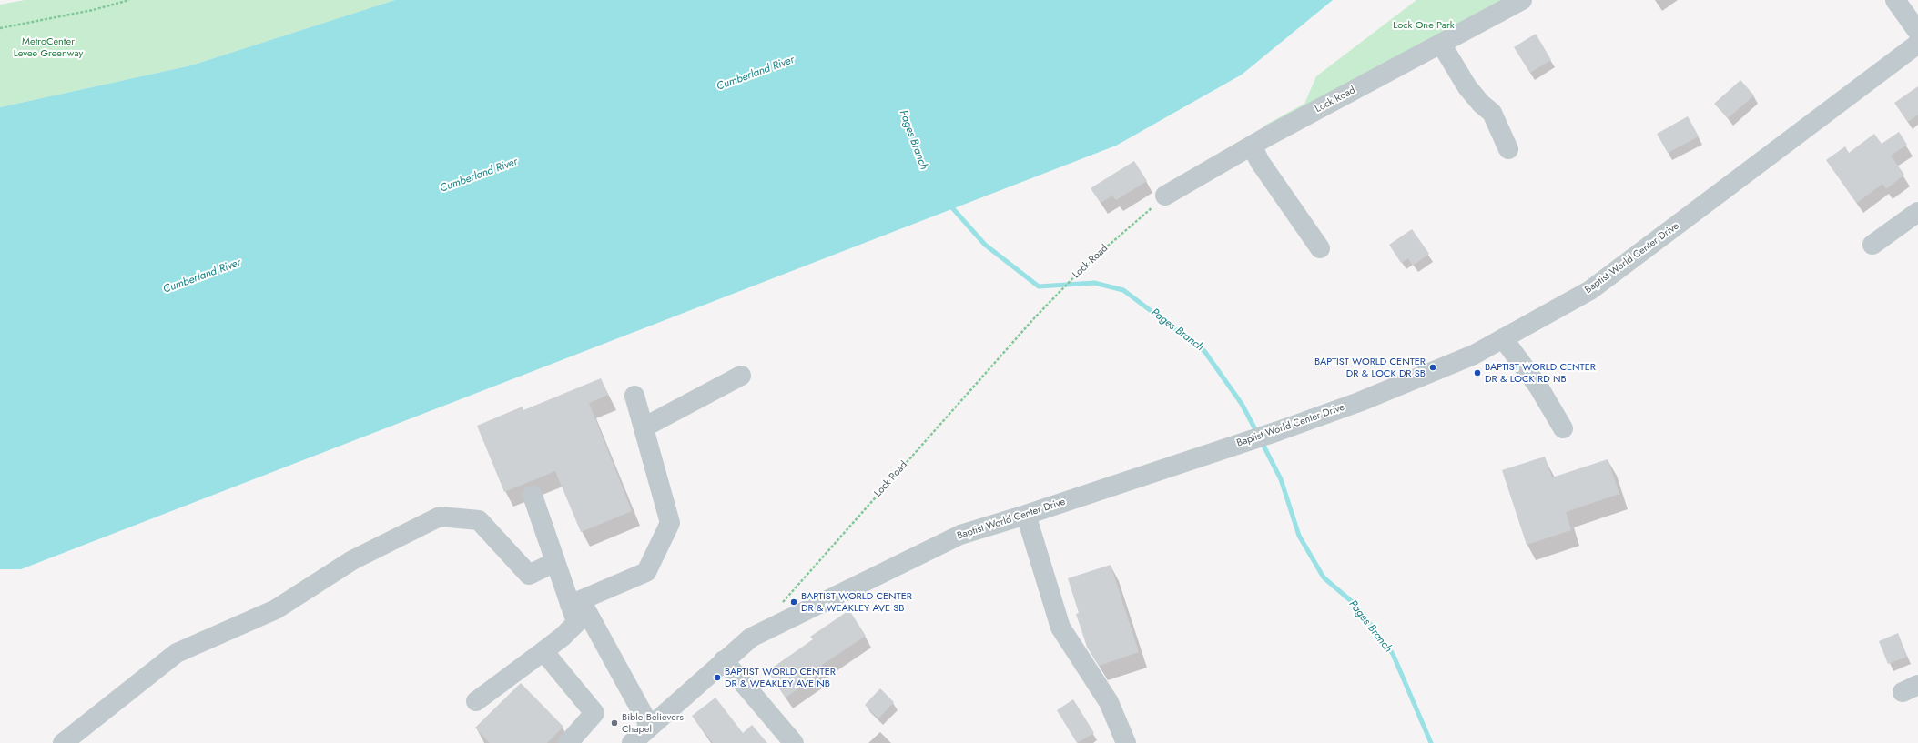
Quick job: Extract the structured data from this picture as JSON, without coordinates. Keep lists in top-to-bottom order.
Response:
{
  "streets": {
    "street": ["Lock Road", "Baptist World Center Drive"]
  },
  "water": ["Cumberland River", "Pages Branch"],
  "parks": ["Lock One Park", "MetroCenter Levee Greenway"],
  "places": [
    "BAPTIST WORLD CENTER DR & LOCK DR SB",
    "BAPTIST WORLD CENTER DR & LOCK RD NB",
    "BAPTIST WORLD CENTER DR & WEAKLEY AVE SB",
    "BAPTIST WORLD CENTER DR & WEAKLEY AVE NB",
    "Bible Believers Chapel"
  ]
}
